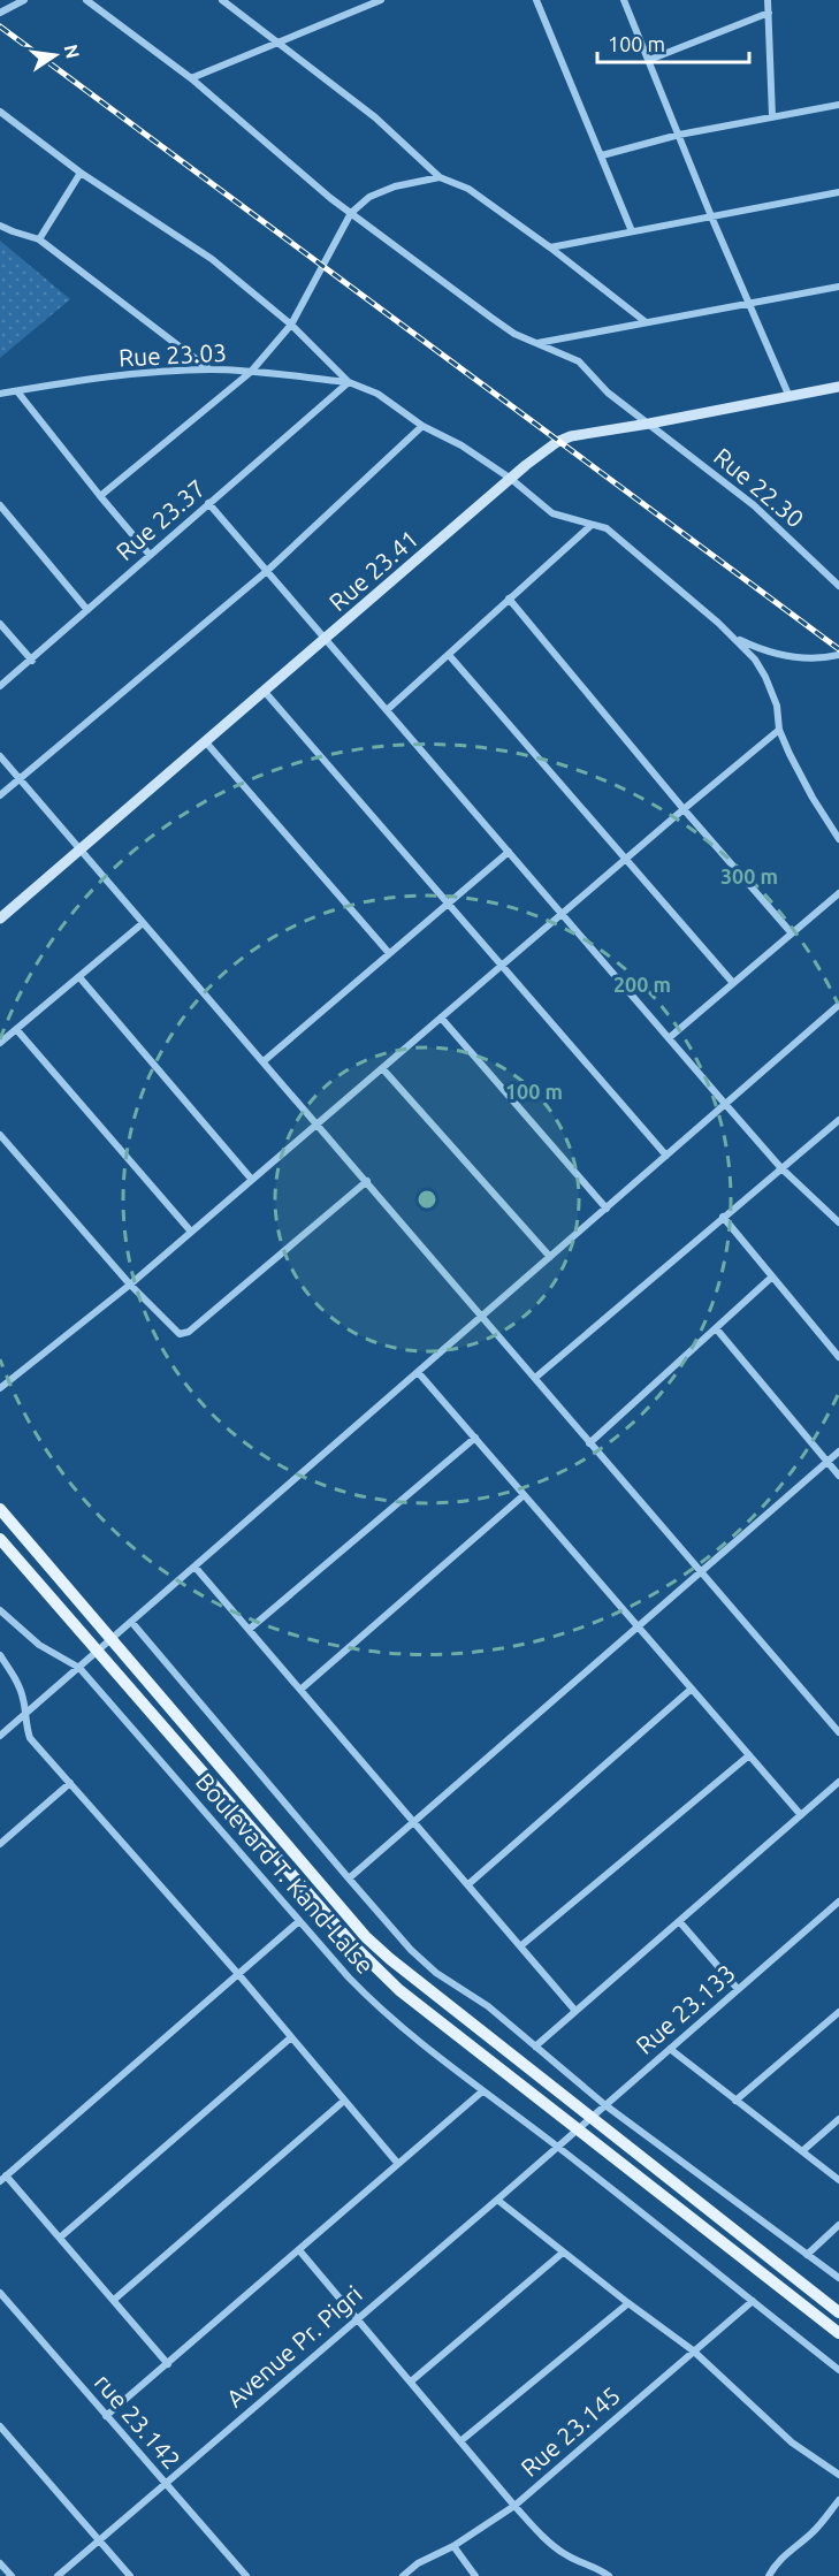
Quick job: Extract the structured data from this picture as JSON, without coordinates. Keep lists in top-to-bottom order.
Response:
{
  "streets": {
    "street": [
      "Rue 23.03",
      "Rue 22.30",
      "Rue 23.37",
      "Rue 23.41",
      "Boulevard T. Kand-Lalse",
      "Rue 23.133",
      "Avenue Pr. Pigri",
      "rue 23.142",
      "Rue 23.145"
    ]
  },
  "crossings": [
    ["Rue 23.03", "Rue 23.37"],
    ["Rue 22.30", "Rue 23.41"],
    ["Boulevard T. Kand-Lalse", "Rue 23.133"],
    ["Boulevard T. Kand-Lalse", "Avenue Pr. Pigri"],
    ["Boulevard T. Kand-Lalse", "Rue 23.145"],
    ["Rue 23.133", "Avenue Pr. Pigri"],
    ["Avenue Pr. Pigri", "rue 23.142"]
  ],
  "scale_bar": "100 m",
  "north": "right",
  "rings": ["300 m", "200 m", "100 m"]
}
